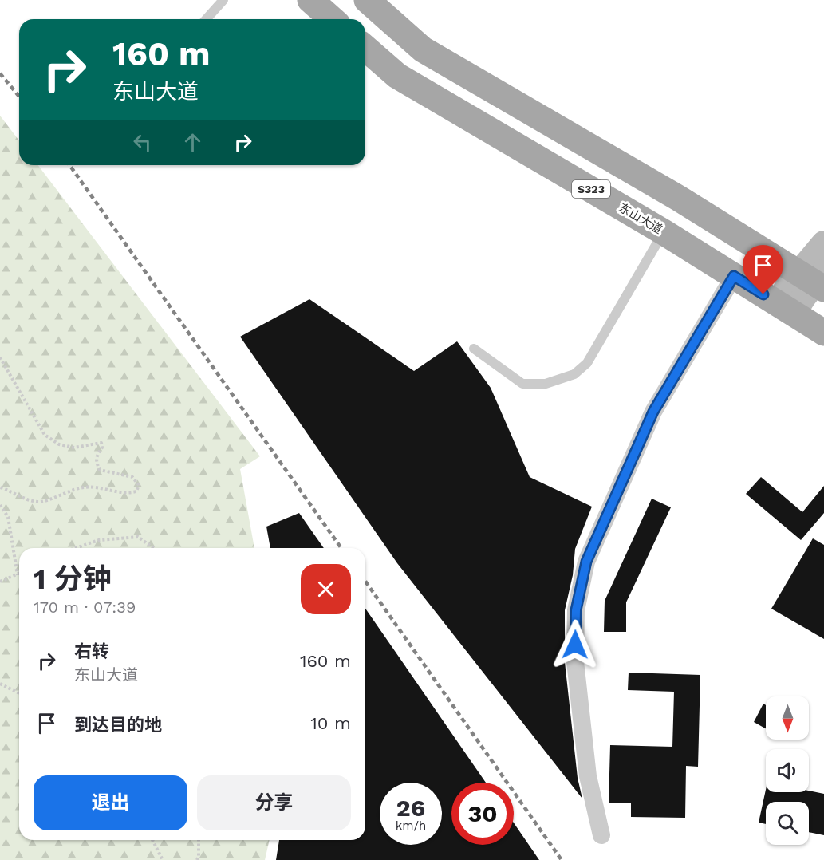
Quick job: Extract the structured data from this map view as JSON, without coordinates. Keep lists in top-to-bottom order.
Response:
{
  "streets": {
    "main road": ["S323", "东山大道"]
  },
  "north": "bottom",
  "page": {
    "turn": ["160 m", "东山大道"],
    "heading": ["1 分钟", "170 m · 07:39"],
    "list": [
      {
        "name": "右转",
        "note": "东山大道",
        "value": "160 m"
      },
      {
        "name": "到达目的地",
        "value": "10 m"
      }
    ],
    "buttons": ["退出", "分享"],
    "speed": "26 km/h",
    "limit": "30"
  }
}
